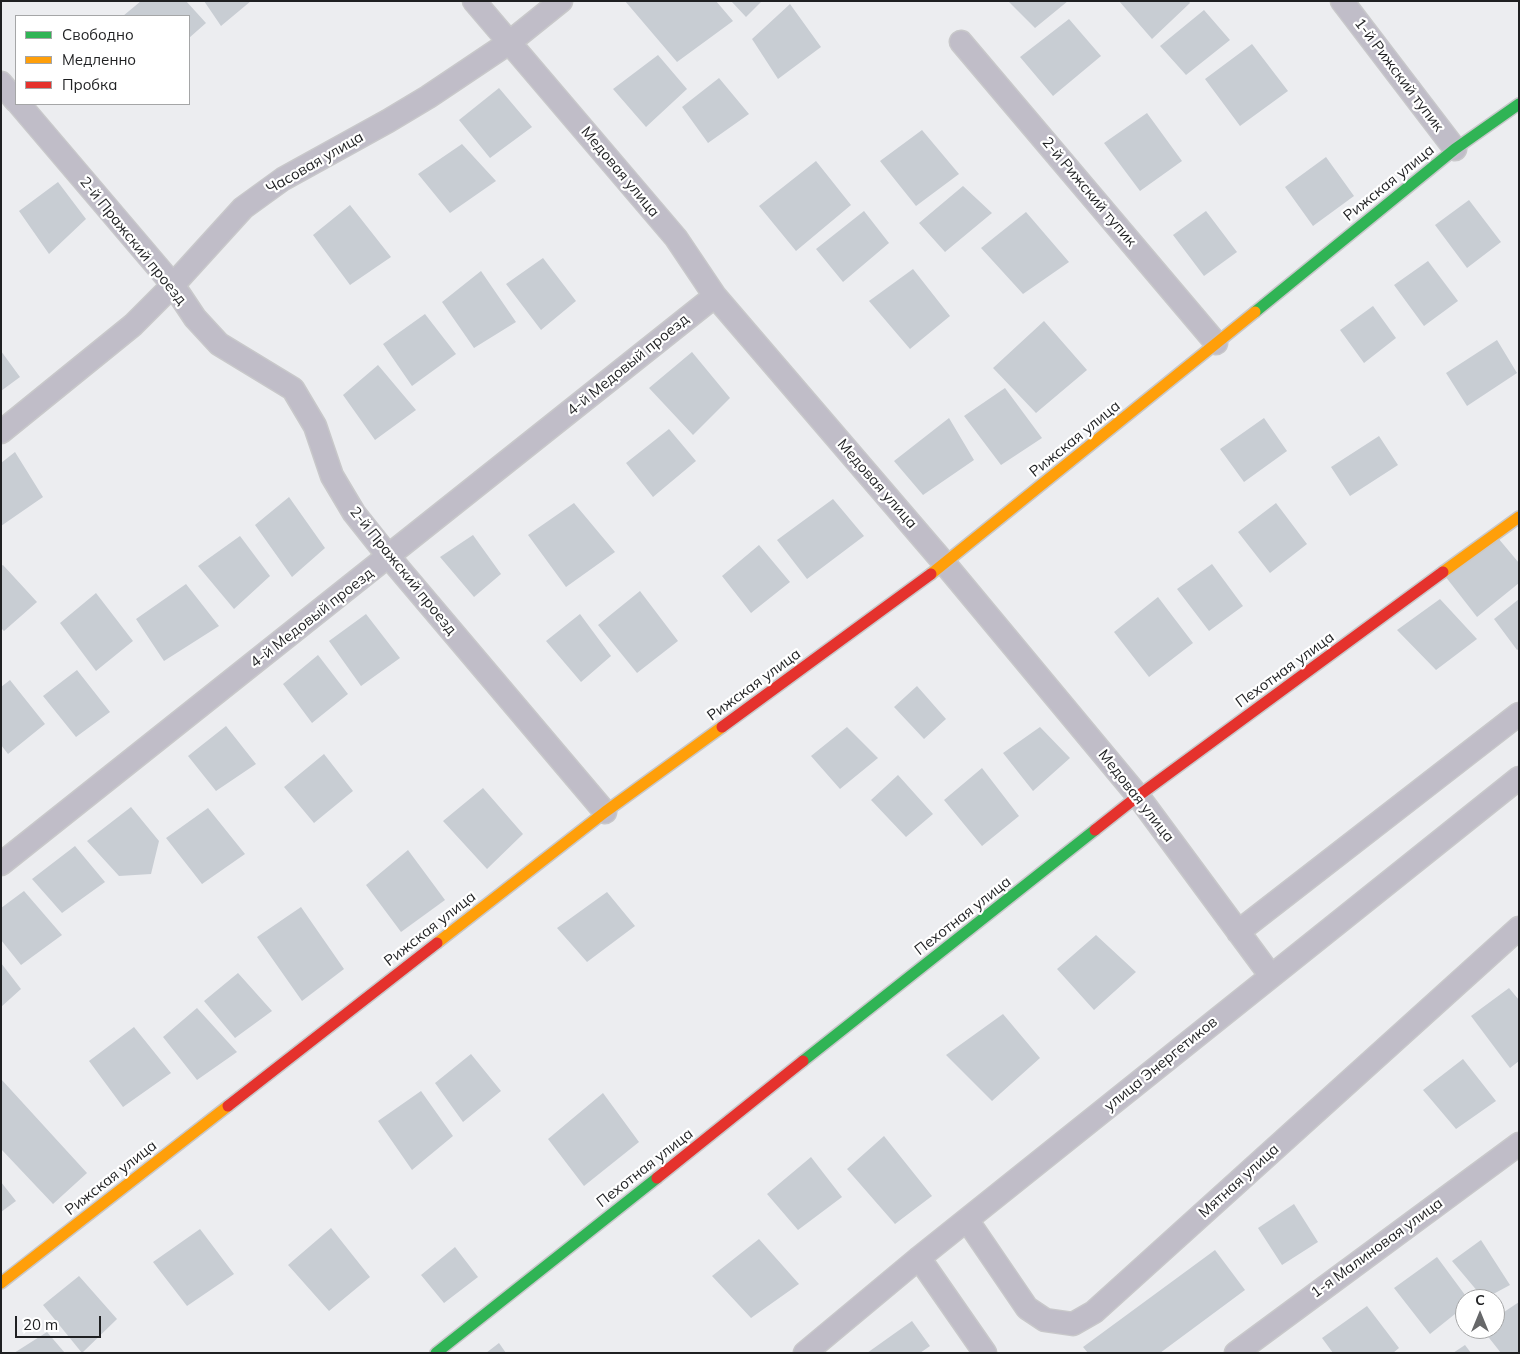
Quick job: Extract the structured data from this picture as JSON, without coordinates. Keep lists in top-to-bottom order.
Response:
{
  "streets": {
    "street": [
      "1-й Рижский тупик",
      "Часовая улица",
      "Медовая улица",
      "Рижская улица",
      "2-й Рижский тупик",
      "2-й Пражский проезд",
      "4-й Медовый проезд",
      "Пехотная улица",
      "улица Энергетиков",
      "Мятная улица",
      "1-я Малиновая улица"
    ]
  },
  "crossings": [
    ["1-й Рижский тупик", "Рижская улица"],
    ["Часовая улица", "Медовая улица"],
    ["Часовая улица", "2-й Пражский проезд"],
    ["Медовая улица", "Рижская улица"],
    ["Медовая улица", "4-й Медовый проезд"],
    ["Медовая улица", "Пехотная улица"],
    ["Медовая улица", "улица Энергетиков"],
    ["Рижская улица", "2-й Рижский тупик"],
    ["Рижская улица", "2-й Пражский проезд"],
    ["2-й Пражский проезд", "4-й Медовый проезд"],
    ["улица Энергетиков", "Мятная улица"]
  ],
  "legend": ["Свободно", "Медленно", "Пробка"],
  "scale_bar": "20 m",
  "north": "top"
}
